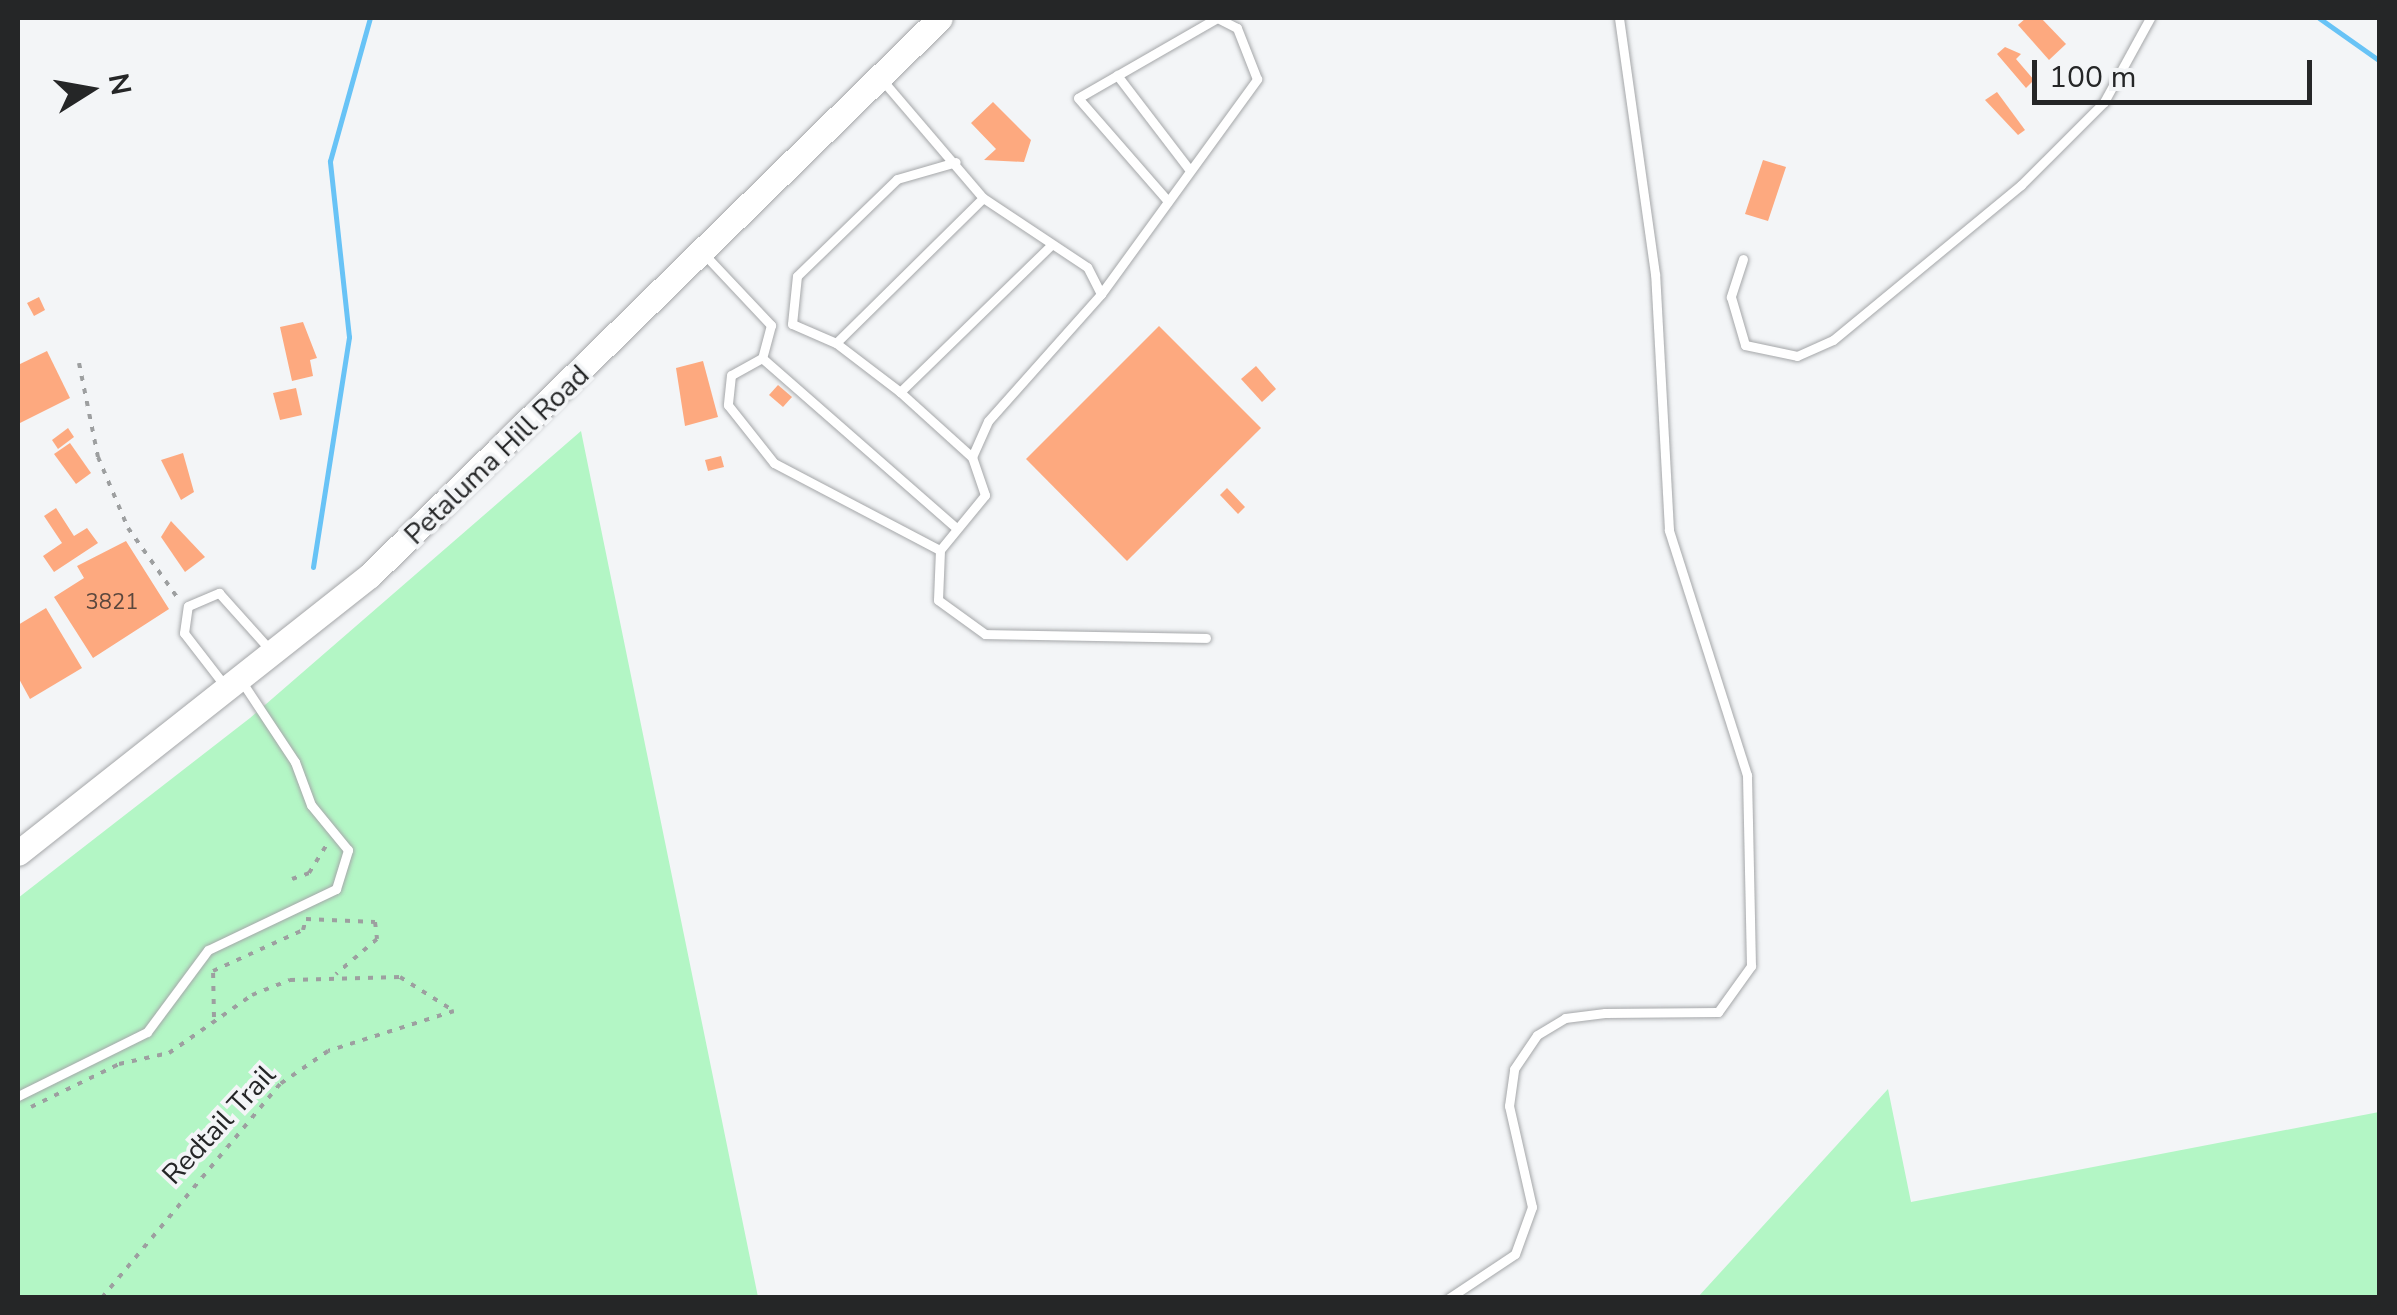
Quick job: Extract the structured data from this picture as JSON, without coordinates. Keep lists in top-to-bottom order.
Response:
{
  "streets": {
    "main road": ["Petaluma Hill Road"],
    "path": ["Redtail Trail"]
  },
  "house_numbers": ["3821"],
  "scale_bar": "100 m",
  "north": "right"
}
